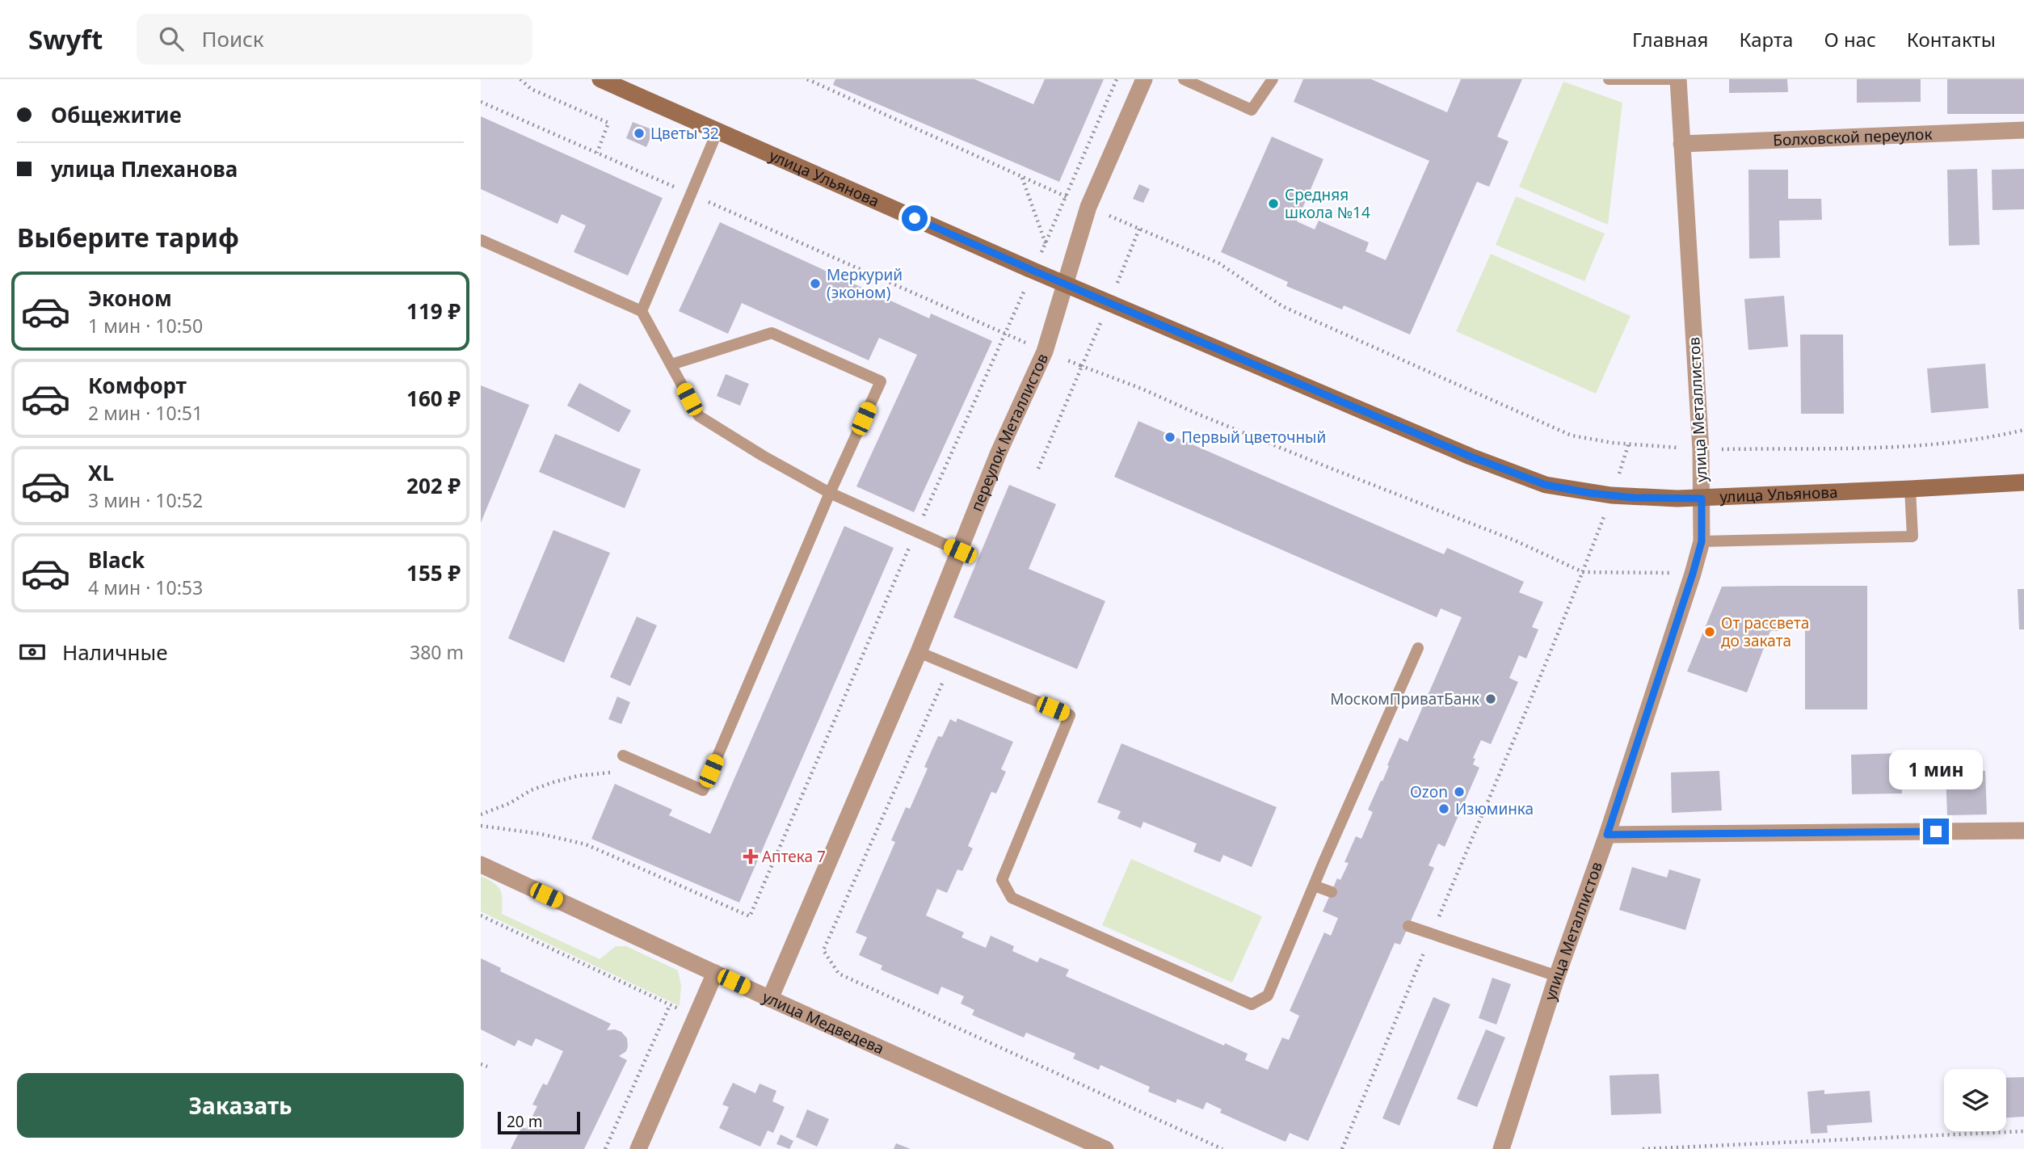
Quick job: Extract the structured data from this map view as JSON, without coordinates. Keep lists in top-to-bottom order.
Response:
{
  "streets": {
    "main road": ["улица Ульянова"],
    "street": [
      "Болховской переулок",
      "улица Металлистов",
      "переулок Металлистов",
      "улица Медведева"
    ]
  },
  "crossings": [
    ["Болховской переулок", "улица Металлистов"],
    ["улица Ульянова", "улица Металлистов"],
    ["улица Ульянова", "переулок Металлистов"],
    ["переулок Металлистов", "улица Медведева"]
  ],
  "places": {
    "other": [
      "Цветы 32",
      "Средняя школа №14",
      "Меркурий (эконом)",
      "Первый цветочный",
      "От рассвета до заката",
      "МоскомПриватБанк",
      "Ozon",
      "Изюминка"
    ],
    "health": ["Аптека 7"]
  },
  "scale_bar": "20 m",
  "page": {
    "header": "Swyft",
    "search": "Поиск",
    "nav": [
      "Главная",
      "Карта",
      "О нас",
      "Контакты"
    ],
    "banner": ["Общежитие", "улица Плеханова"],
    "heading": "Выберите тариф",
    "list": [
      {
        "name": "Эконом",
        "note": "1 мин · 10:50",
        "value": "119 ₽"
      },
      {
        "name": "Комфорт",
        "note": "2 мин · 10:51",
        "value": "160 ₽"
      },
      {
        "name": "XL",
        "note": "3 мин · 10:52",
        "value": "202 ₽"
      },
      {
        "name": "Black",
        "note": "4 мин · 10:53",
        "value": "155 ₽"
      }
    ],
    "pay": ["Наличные", "380 m"],
    "bubble": "1 мин",
    "buttons": "Заказать",
    "scale": "20 m"
  }
}
